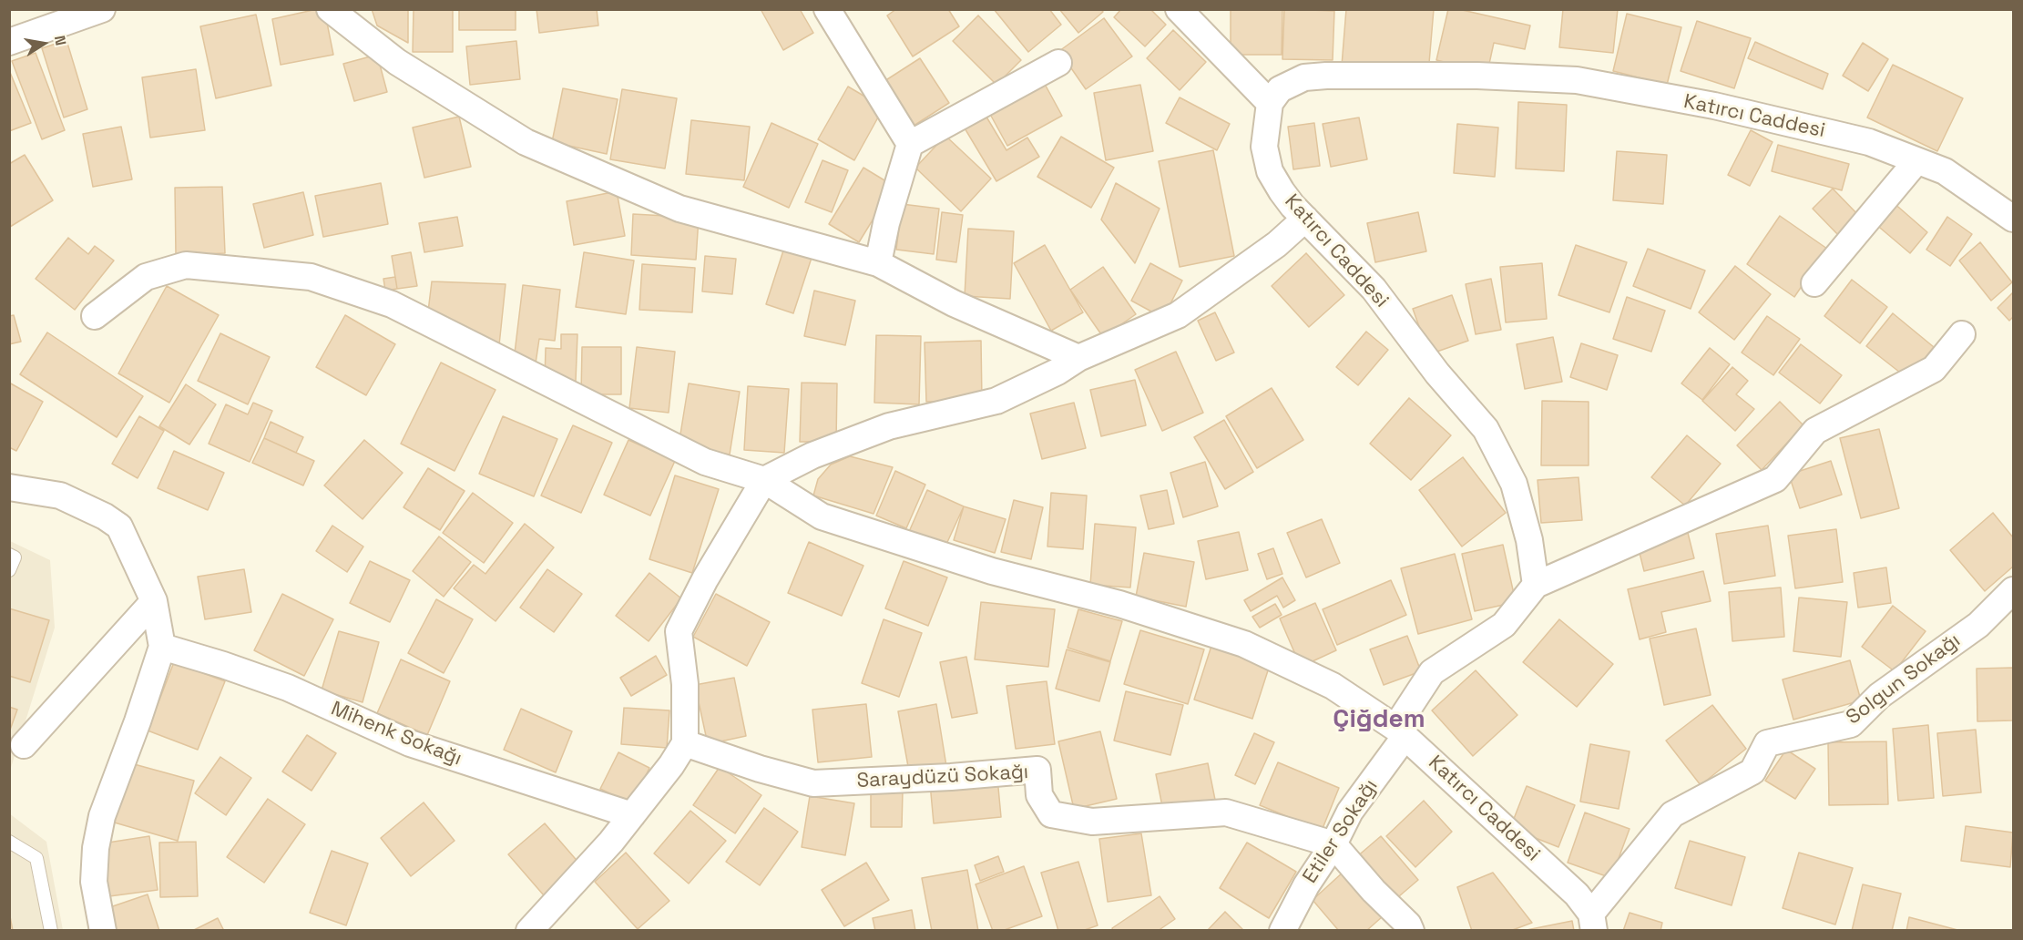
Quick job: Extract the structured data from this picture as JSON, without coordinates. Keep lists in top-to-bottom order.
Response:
{
  "streets": {
    "street": [
      "Katırcı Caddesi",
      "Solgun Sokağı",
      "Mihenk Sokağı",
      "Saraydüzü Sokağı",
      "Etiler Sokağı"
    ]
  },
  "crossings": [
    ["Katırcı Caddesi", "Solgun Sokağı"],
    ["Katırcı Caddesi", "Etiler Sokağı"],
    ["Saraydüzü Sokağı", "Etiler Sokağı"]
  ],
  "districts": ["Çiğdem"],
  "north": "right"
}
